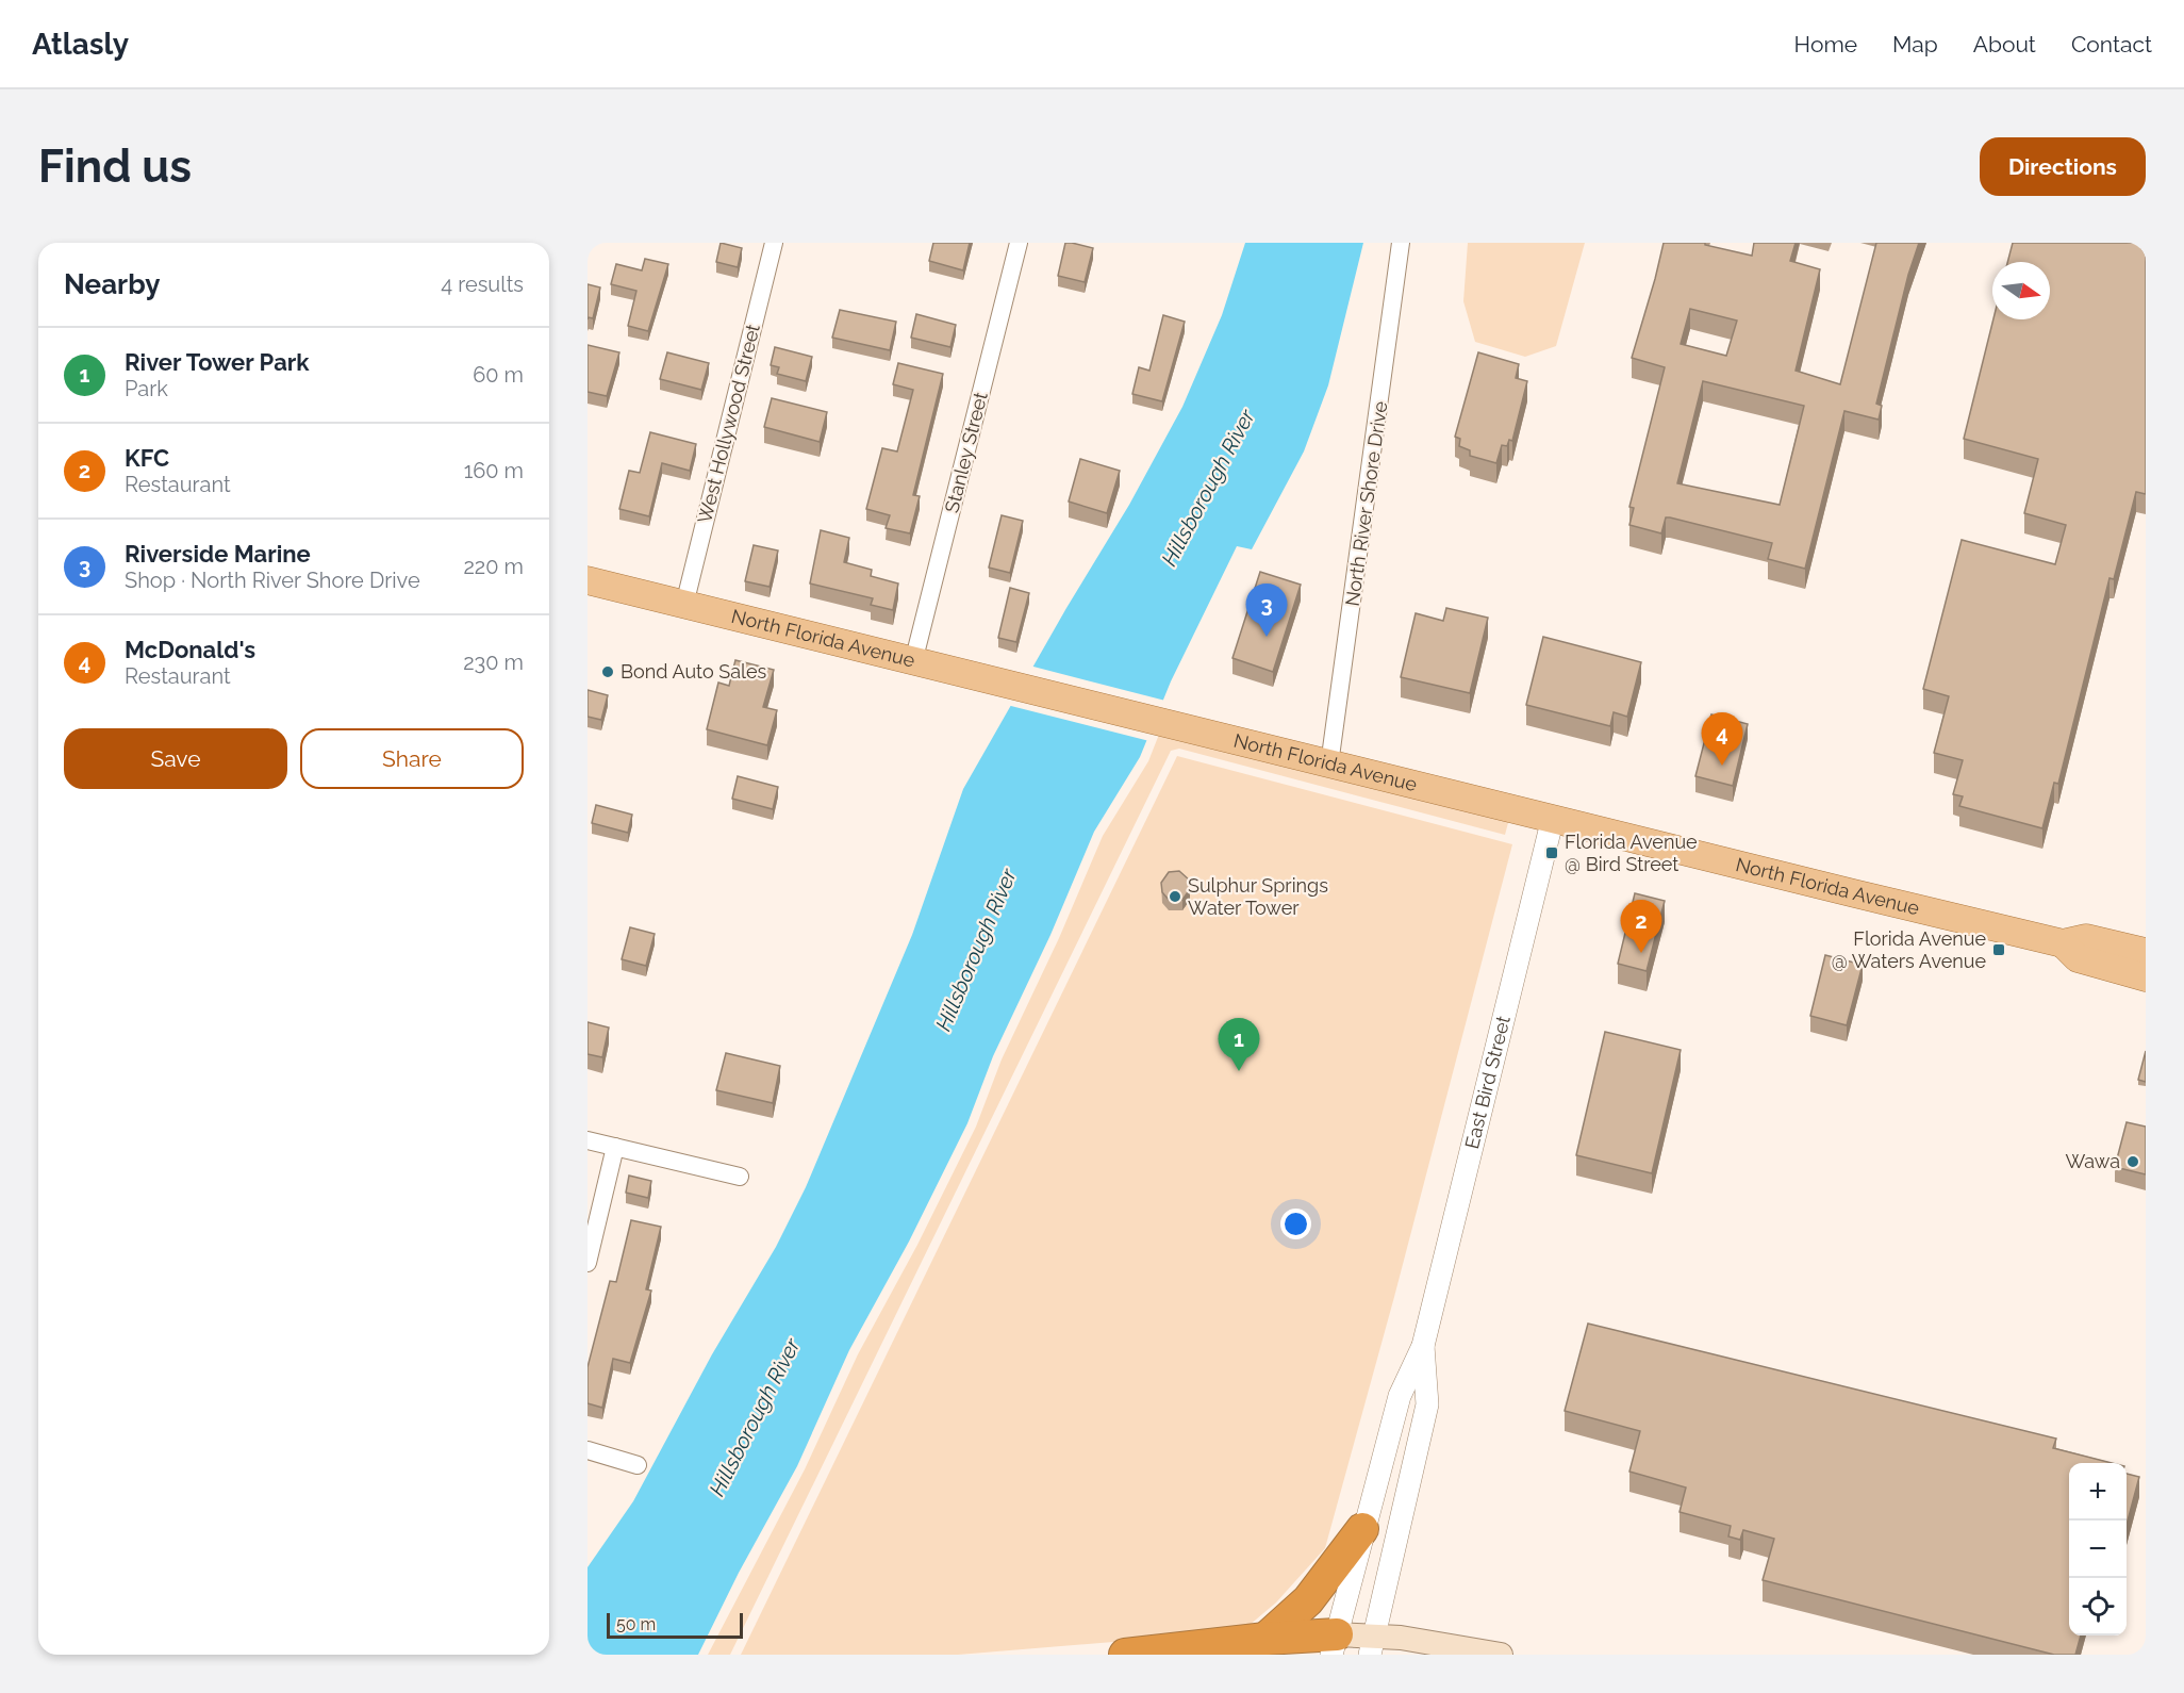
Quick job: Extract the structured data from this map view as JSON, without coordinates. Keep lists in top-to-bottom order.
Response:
{
  "streets": {
    "main road": ["North Florida Avenue"],
    "street": [
      "West Hollywood Street",
      "Stanley Street",
      "North River Shore Drive",
      "East Bird Street"
    ]
  },
  "crossings": [
    ["West Hollywood Street", "North Florida Avenue"],
    ["Stanley Street", "North Florida Avenue"],
    ["North River Shore Drive", "North Florida Avenue"],
    ["North Florida Avenue", "East Bird Street"]
  ],
  "water": ["Hillsborough River"],
  "places": {
    "other": ["Bond Auto Sales", "Sulphur Springs Water Tower", "Wawa"],
    "transit": ["Florida Avenue @ Bird Street", "Florida Avenue @ Waters Avenue"]
  },
  "scale_bar": "50 m",
  "north": "right",
  "page": {
    "header": "Atlasly",
    "nav": [
      "Home",
      "Map",
      "About",
      "Contact"
    ],
    "buttons": [
      "Directions",
      ["Save", "Share"]
    ],
    "title": "Find us",
    "heading": ["Nearby", "4 results"],
    "list": [
      {
        "mark": "1",
        "name": "River Tower Park",
        "note": "Park",
        "value": "60 m"
      },
      {
        "mark": "2",
        "name": "KFC",
        "note": "Restaurant",
        "value": "160 m"
      },
      {
        "mark": "3",
        "name": "Riverside Marine",
        "note": "Shop · North River Shore Drive",
        "value": "220 m"
      },
      {
        "mark": "4",
        "name": "McDonald's",
        "note": "Restaurant",
        "value": "230 m"
      }
    ],
    "pins": [
      "3",
      "4",
      "2",
      "1"
    ],
    "map_buttons": ["+", "−"],
    "scale": "50 m"
  }
}
